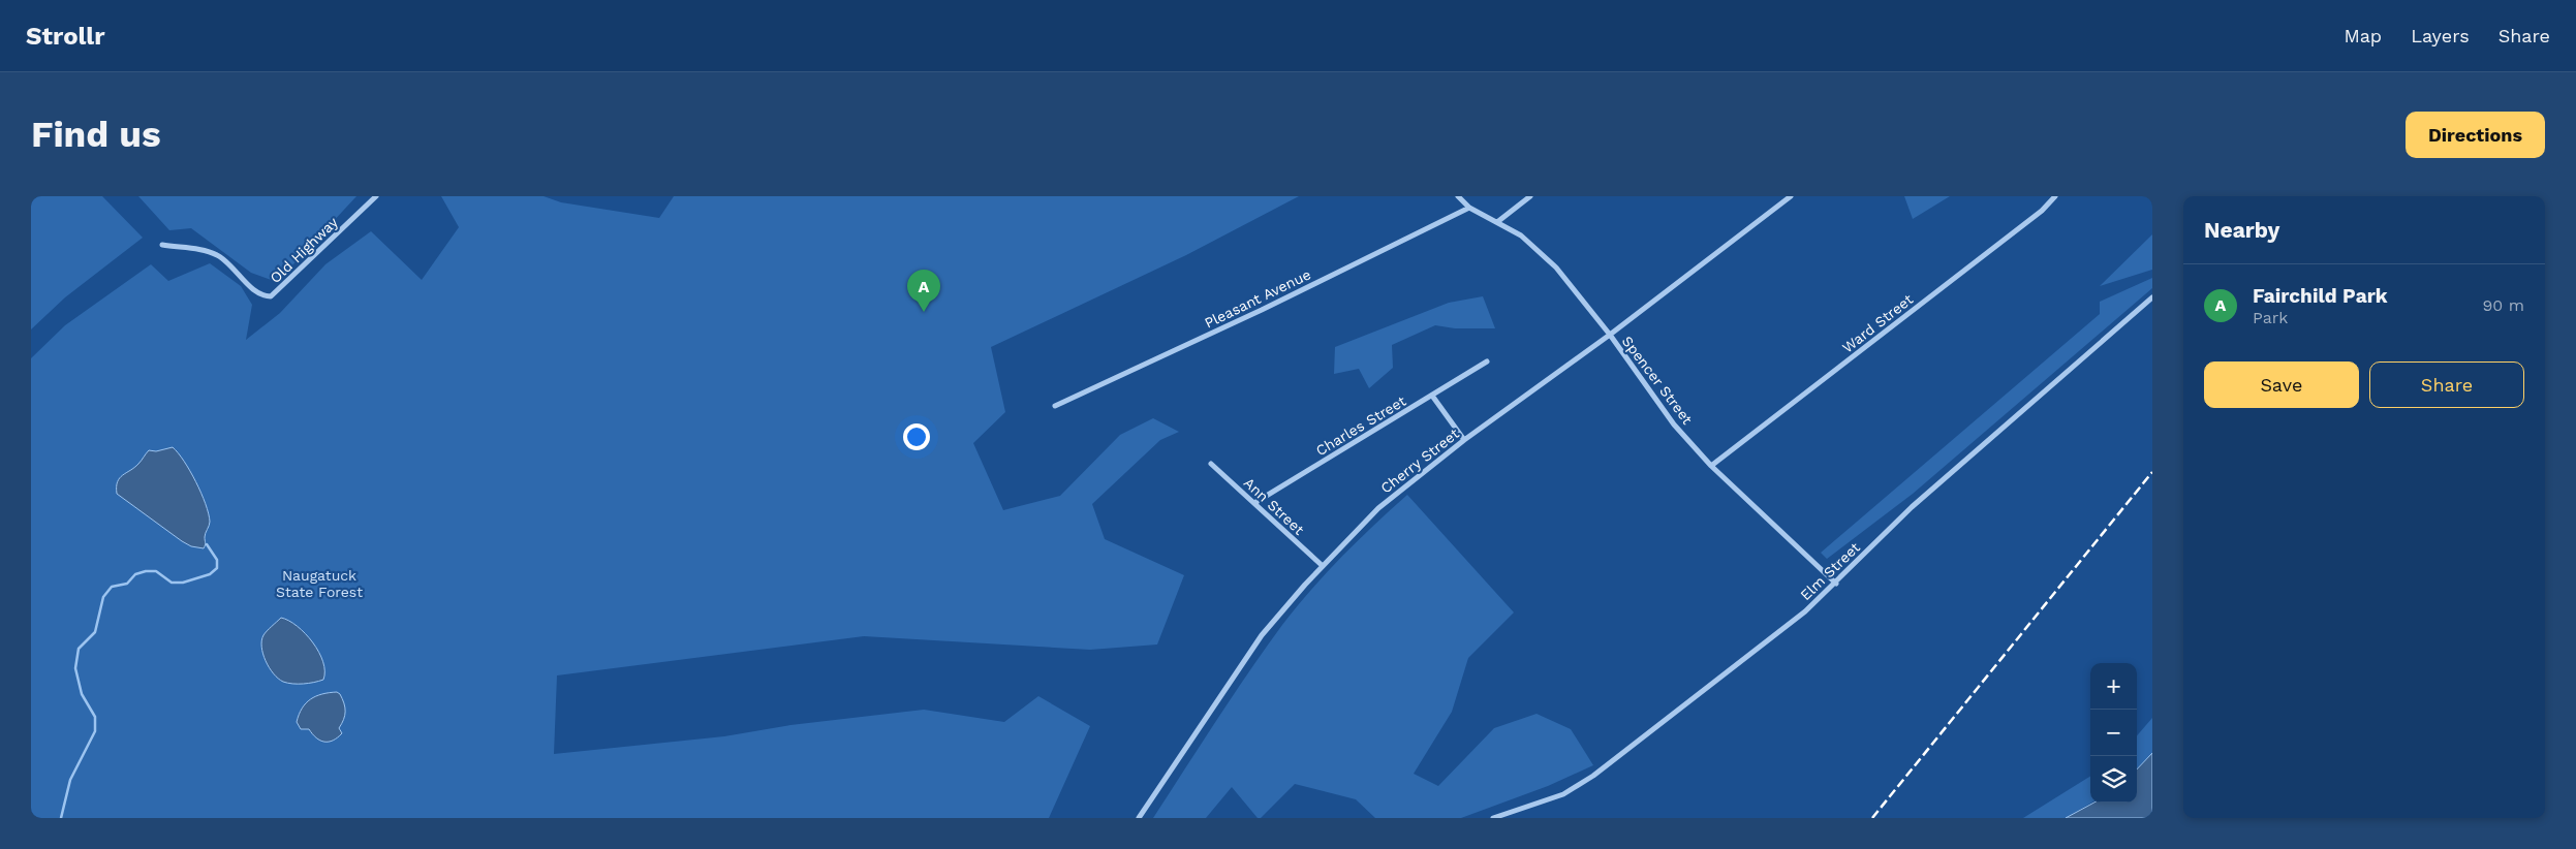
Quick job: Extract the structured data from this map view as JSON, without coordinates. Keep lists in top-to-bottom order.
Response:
{
  "streets": {
    "street": [
      "Old Highway",
      "Pleasant Avenue",
      "Ward Street",
      "Spencer Street",
      "Charles Street",
      "Cherry Street",
      "Ann Street",
      "Elm Street"
    ]
  },
  "crossings": [
    ["Pleasant Avenue", "Spencer Street"],
    ["Ward Street", "Spencer Street"],
    ["Spencer Street", "Cherry Street"],
    ["Spencer Street", "Elm Street"],
    ["Charles Street", "Ann Street"],
    ["Cherry Street", "Ann Street"]
  ],
  "parks": ["Naugatuck State Forest"],
  "page": {
    "header": "Strollr",
    "nav": ["Map", "Layers", "Share"],
    "buttons": [
      "Directions",
      ["Save", "Share"]
    ],
    "title": "Find us",
    "heading": "Nearby",
    "list": [
      {
        "mark": "A",
        "name": "Fairchild Park",
        "note": "Park",
        "value": "90 m"
      }
    ],
    "pins": "A",
    "map_buttons": ["+", "−"]
  }
}
